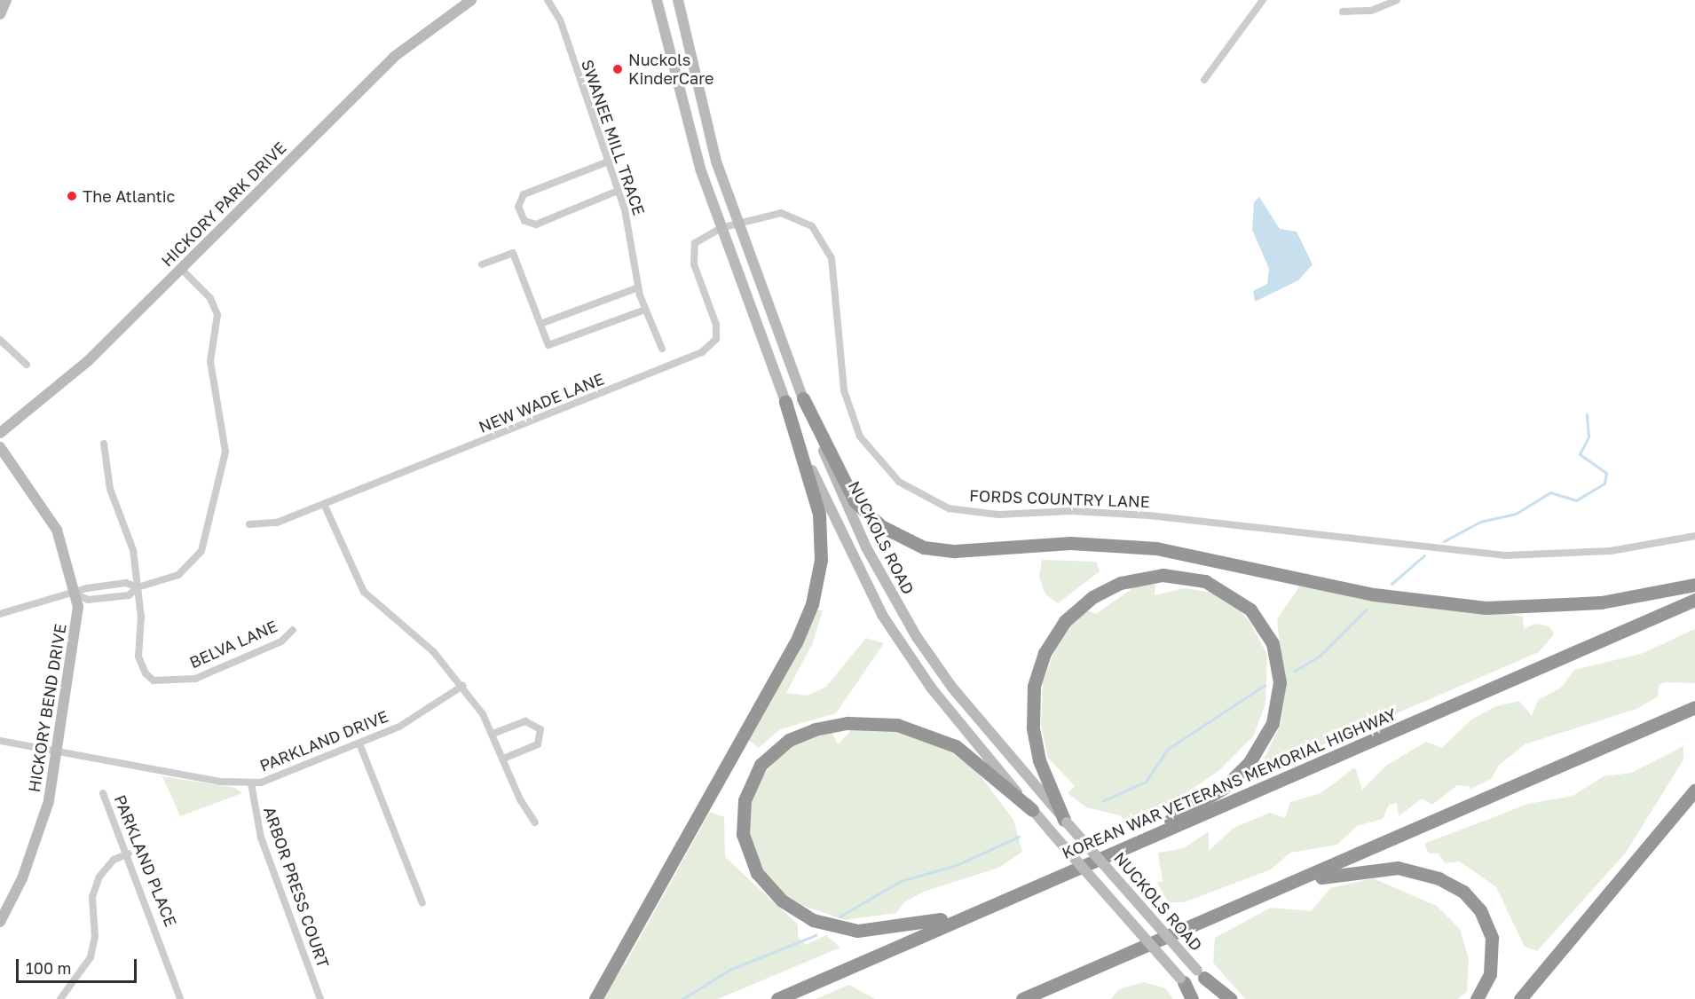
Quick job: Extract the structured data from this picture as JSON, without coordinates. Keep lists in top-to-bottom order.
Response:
{
  "streets": {
    "highway": ["KOREAN WAR VETERANS MEMORIAL HIGHWAY"],
    "main road": ["HICKORY PARK DRIVE", "NUCKOLS ROAD", "HICKORY BEND DRIVE"],
    "street": [
      "SWANEE MILL TRACE",
      "NEW WADE LANE",
      "FORDS COUNTRY LANE",
      "BELVA LANE",
      "PARKLAND DRIVE",
      "PARKLAND PLACE",
      "ARBOR PRESS COURT"
    ]
  },
  "crossings": [
    ["NEW WADE LANE", "FORDS COUNTRY LANE"],
    ["FORDS COUNTRY LANE", "NUCKOLS ROAD"],
    ["HICKORY BEND DRIVE", "PARKLAND DRIVE"],
    ["PARKLAND DRIVE", "ARBOR PRESS COURT"]
  ],
  "places": ["Nuckols KinderCare", "The Atlantic"],
  "scale_bar": "100 m"
}
